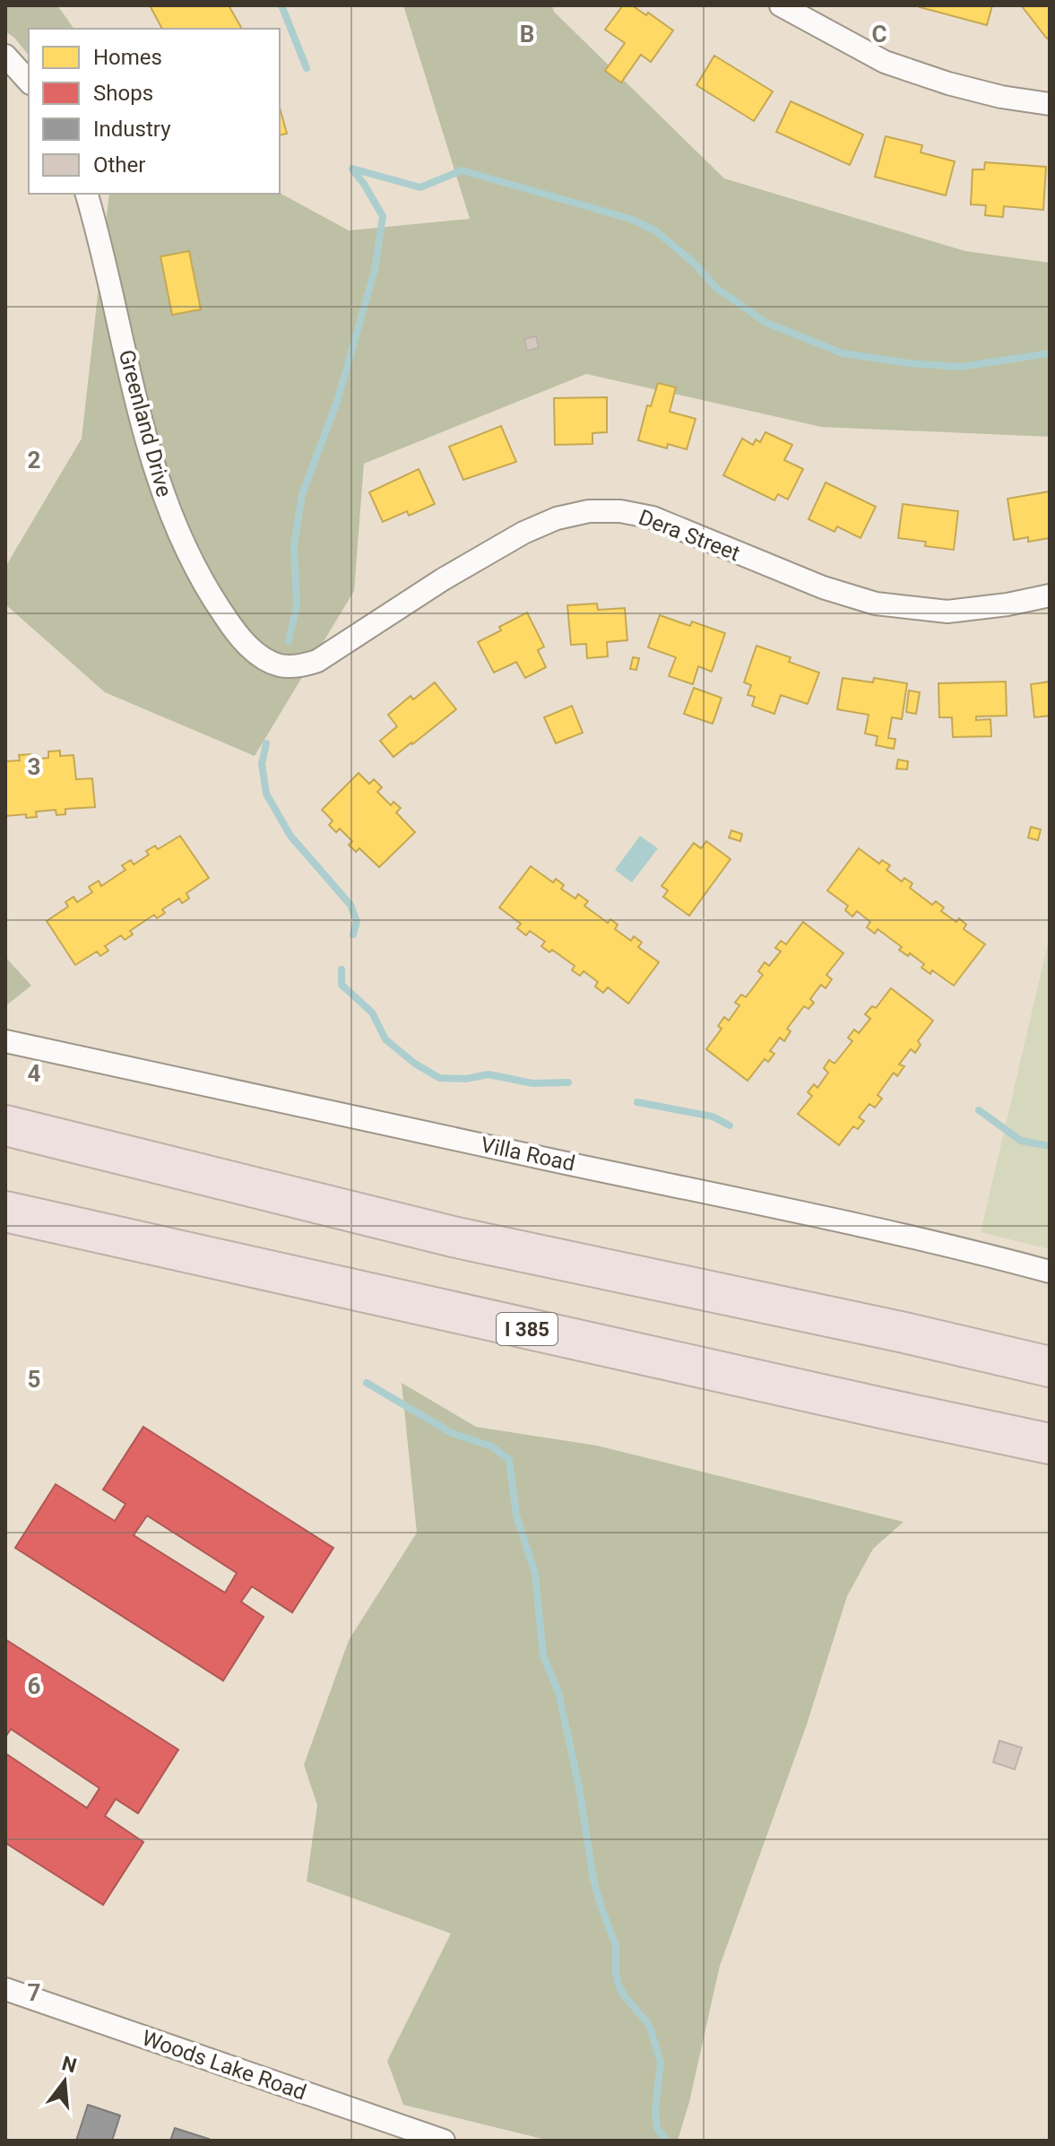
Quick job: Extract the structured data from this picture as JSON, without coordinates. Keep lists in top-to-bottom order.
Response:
{
  "streets": {
    "highway": ["I 385"],
    "street": [
      "Greenland Drive",
      "Dera Street",
      "Villa Road",
      "Woods Lake Road"
    ]
  },
  "crossings": [
    ["Greenland Drive", "Dera Street"]
  ],
  "legend": [
    "Homes",
    "Shops",
    "Industry",
    "Other"
  ],
  "north": "top",
  "grid": {
    "columns": ["B", "C"],
    "rows": [
      "2",
      "3",
      "4",
      "5",
      "6",
      "7"
    ]
  }
}
